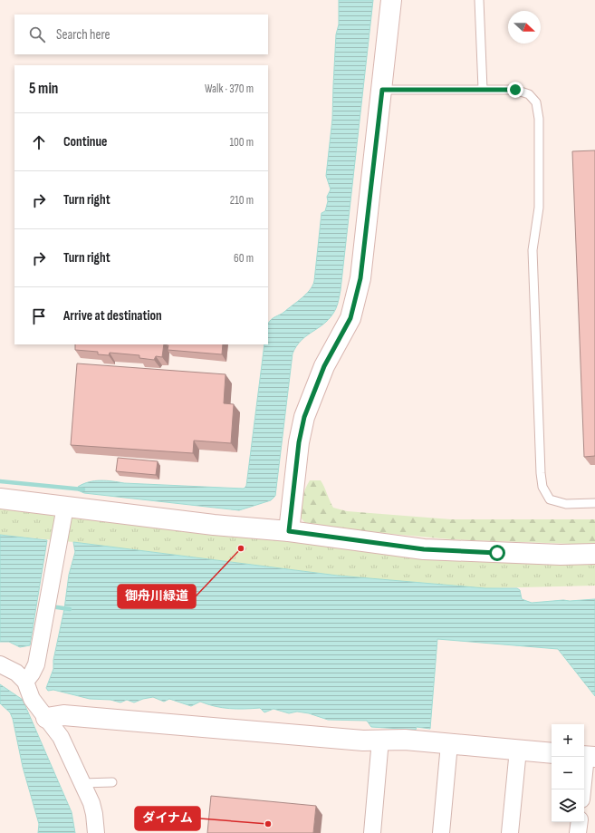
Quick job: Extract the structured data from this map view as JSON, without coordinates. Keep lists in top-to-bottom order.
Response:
{
  "places": ["御舟川緑道", "ダイナム"],
  "north": "right",
  "page": {
    "search": "Search here",
    "heading": ["5 min", "Walk · 370 m"],
    "list": [
      ["Continue", "100 m"],
      ["Turn right", "210 m"],
      ["Turn right", "60 m"],
      "Arrive at destination"
    ],
    "map_buttons": ["+", "−"]
  }
}
